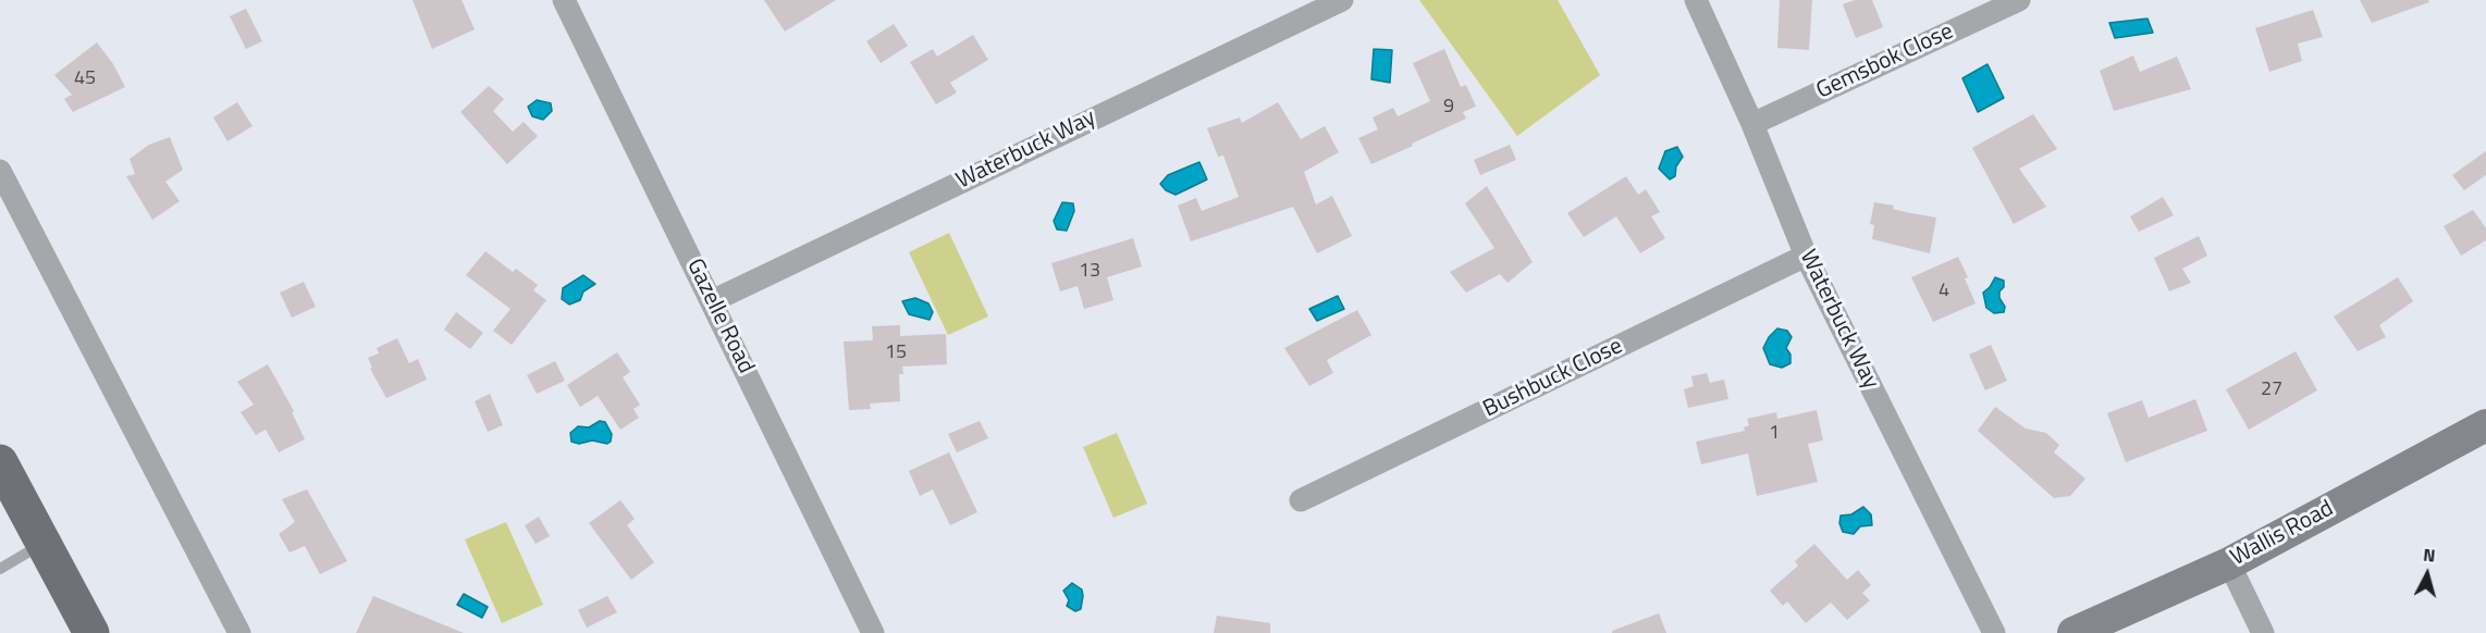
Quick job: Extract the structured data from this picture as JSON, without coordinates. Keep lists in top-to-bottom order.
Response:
{
  "streets": {
    "street": [
      "Gemsbok Close",
      "Waterbuck Way",
      "Gazelle Road",
      "Bushbuck Close",
      "Wallis Road"
    ]
  },
  "crossings": [
    ["Gemsbok Close", "Waterbuck Way"],
    ["Waterbuck Way", "Gazelle Road"],
    ["Waterbuck Way", "Bushbuck Close"]
  ],
  "house_numbers": [
    "45",
    "9",
    "13",
    "4",
    "15",
    "27",
    "1"
  ],
  "north": "top"
}
